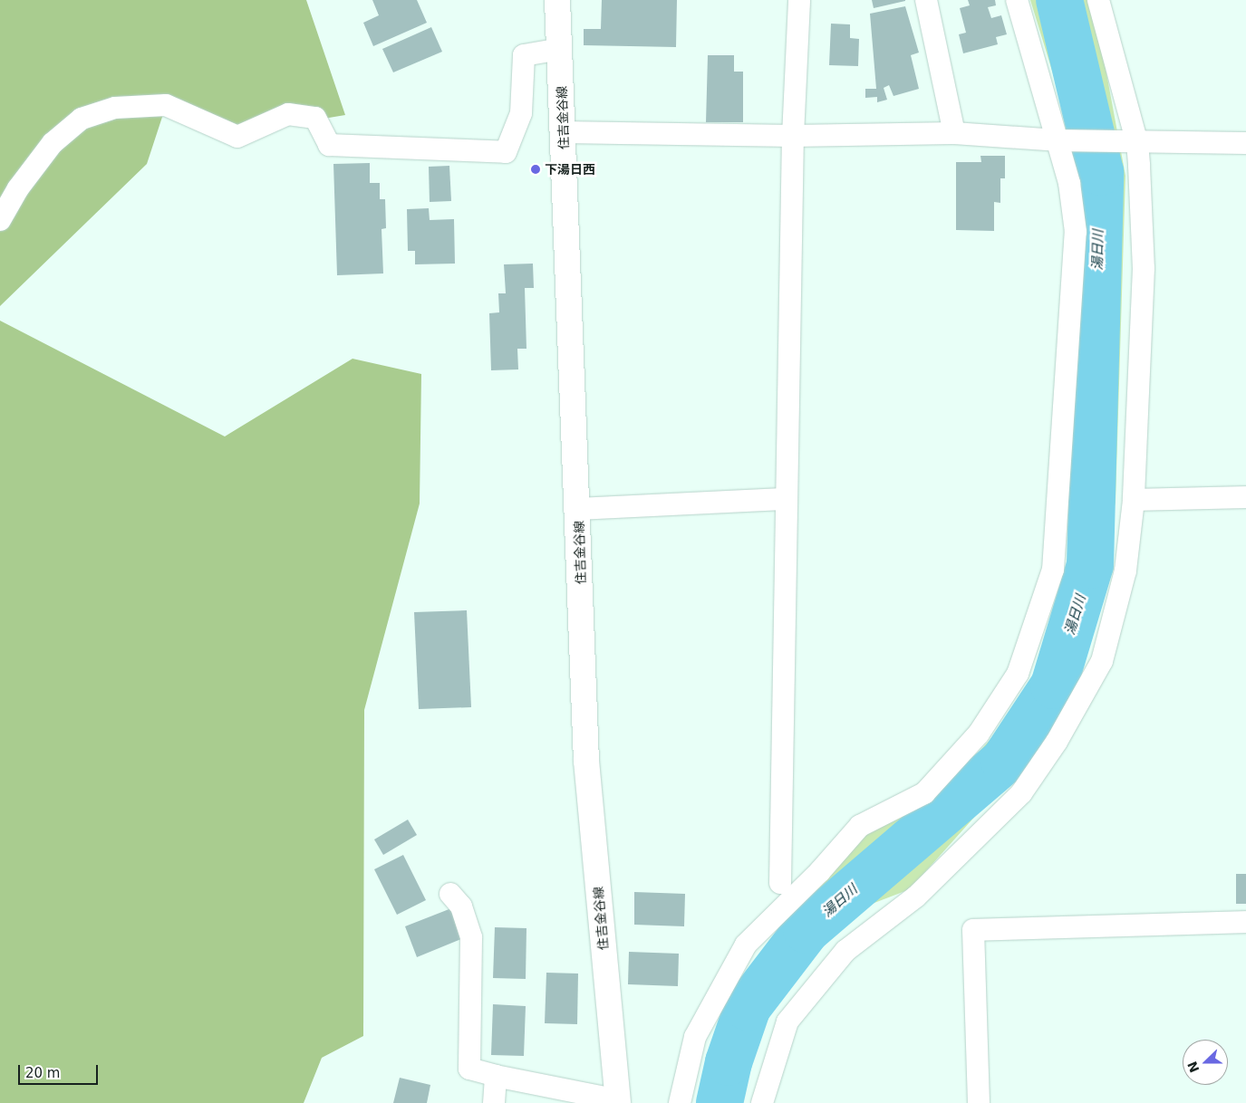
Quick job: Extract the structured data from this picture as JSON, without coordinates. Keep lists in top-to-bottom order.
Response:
{
  "streets": {
    "main road": ["住吉金谷線"]
  },
  "water": ["湯日川"],
  "places": ["下湯日西"],
  "scale_bar": "20 m",
  "north": "left"
}
